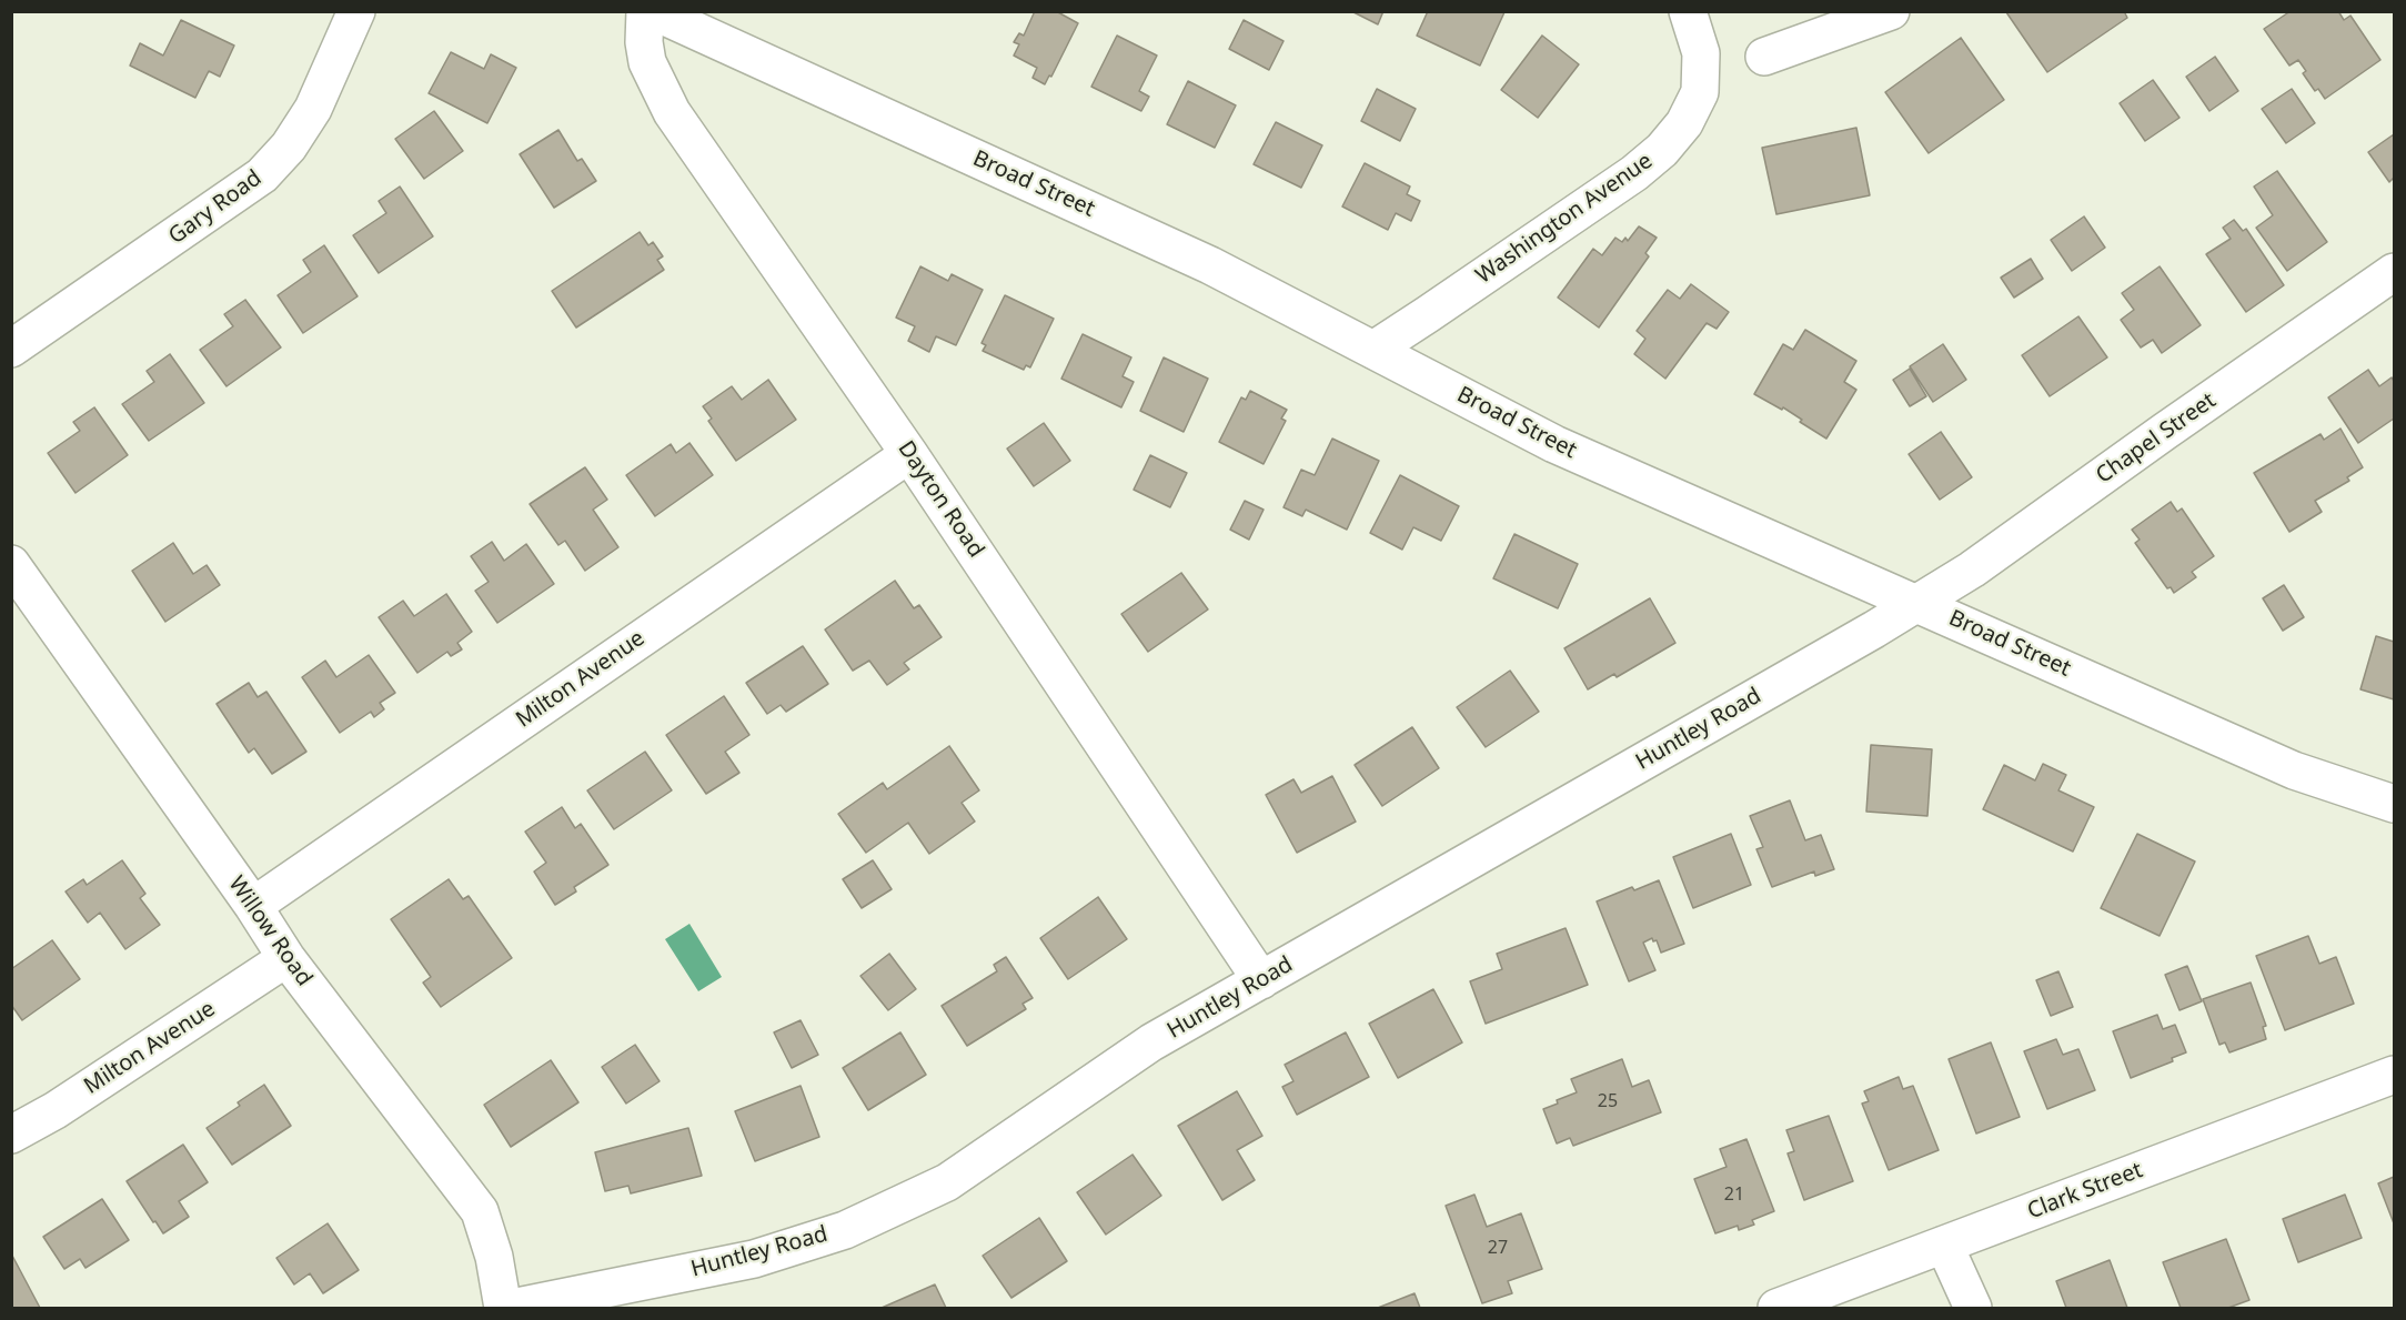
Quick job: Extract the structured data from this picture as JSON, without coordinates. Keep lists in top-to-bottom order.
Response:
{
  "streets": {
    "street": [
      "Broad Street",
      "Gary Road",
      "Washington Avenue",
      "Chapel Street",
      "Dayton Road",
      "Milton Avenue",
      "Huntley Road",
      "Willow Road",
      "Clark Street"
    ]
  },
  "crossings": [
    ["Broad Street", "Washington Avenue"],
    ["Broad Street", "Chapel Street"],
    ["Broad Street", "Huntley Road"],
    ["Chapel Street", "Huntley Road"],
    ["Dayton Road", "Milton Avenue"],
    ["Dayton Road", "Huntley Road"],
    ["Milton Avenue", "Willow Road"]
  ],
  "house_numbers": ["25", "21", "27"]
}
